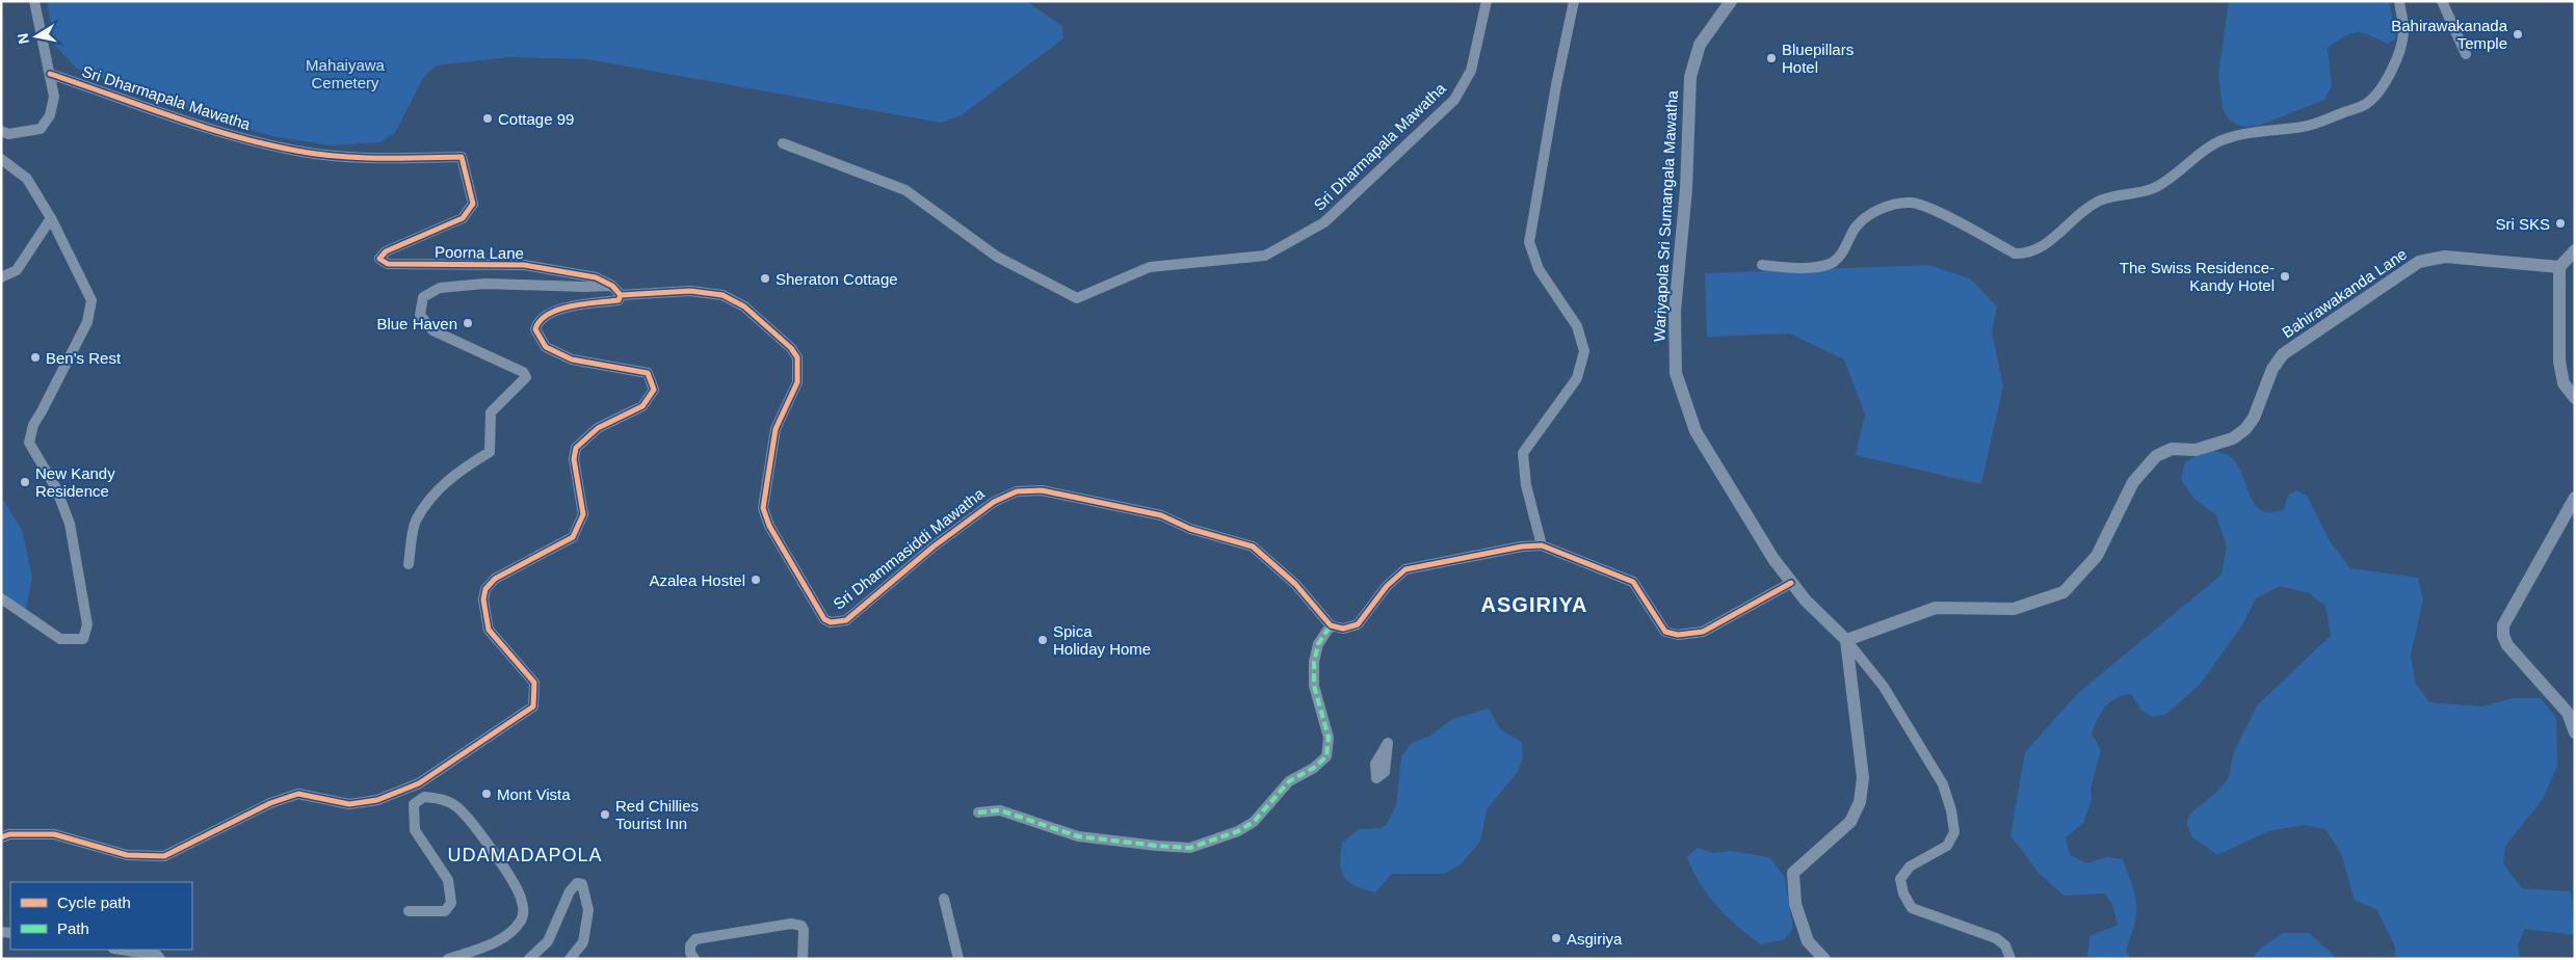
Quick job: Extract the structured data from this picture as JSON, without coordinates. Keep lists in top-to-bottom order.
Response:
{
  "streets": {
    "street": [
      "Sri Dharmapala Mawatha",
      "Wariyapola Sri Sumangala Mawatha",
      "Poorna Lane",
      "Bahirawakanda Lane",
      "Sri Dhammasiddi Mawatha"
    ]
  },
  "crossings": [
    ["Sri Dharmapala Mawatha", "Poorna Lane"],
    ["Wariyapola Sri Sumangala Mawatha", "Bahirawakanda Lane"]
  ],
  "districts": ["ASGIRIYA", "UDAMADAPOLA"],
  "parks": ["Mahaiyawa Cemetery"],
  "places": [
    "Bahirawakanada Temple",
    "Bluepillars Hotel",
    "Cottage 99",
    "Sri SKS",
    "The Swiss Residence- Kandy Hotel",
    "Sheraton Cottage",
    "Blue Haven",
    "Ben's Rest",
    "New Kandy Residence",
    "Azalea Hostel",
    "Spica Holiday Home",
    "Mont Vista",
    "Red Chillies Tourist Inn",
    "Asgiriya"
  ],
  "legend": ["Cycle path", "Path"],
  "north": "left"
}
